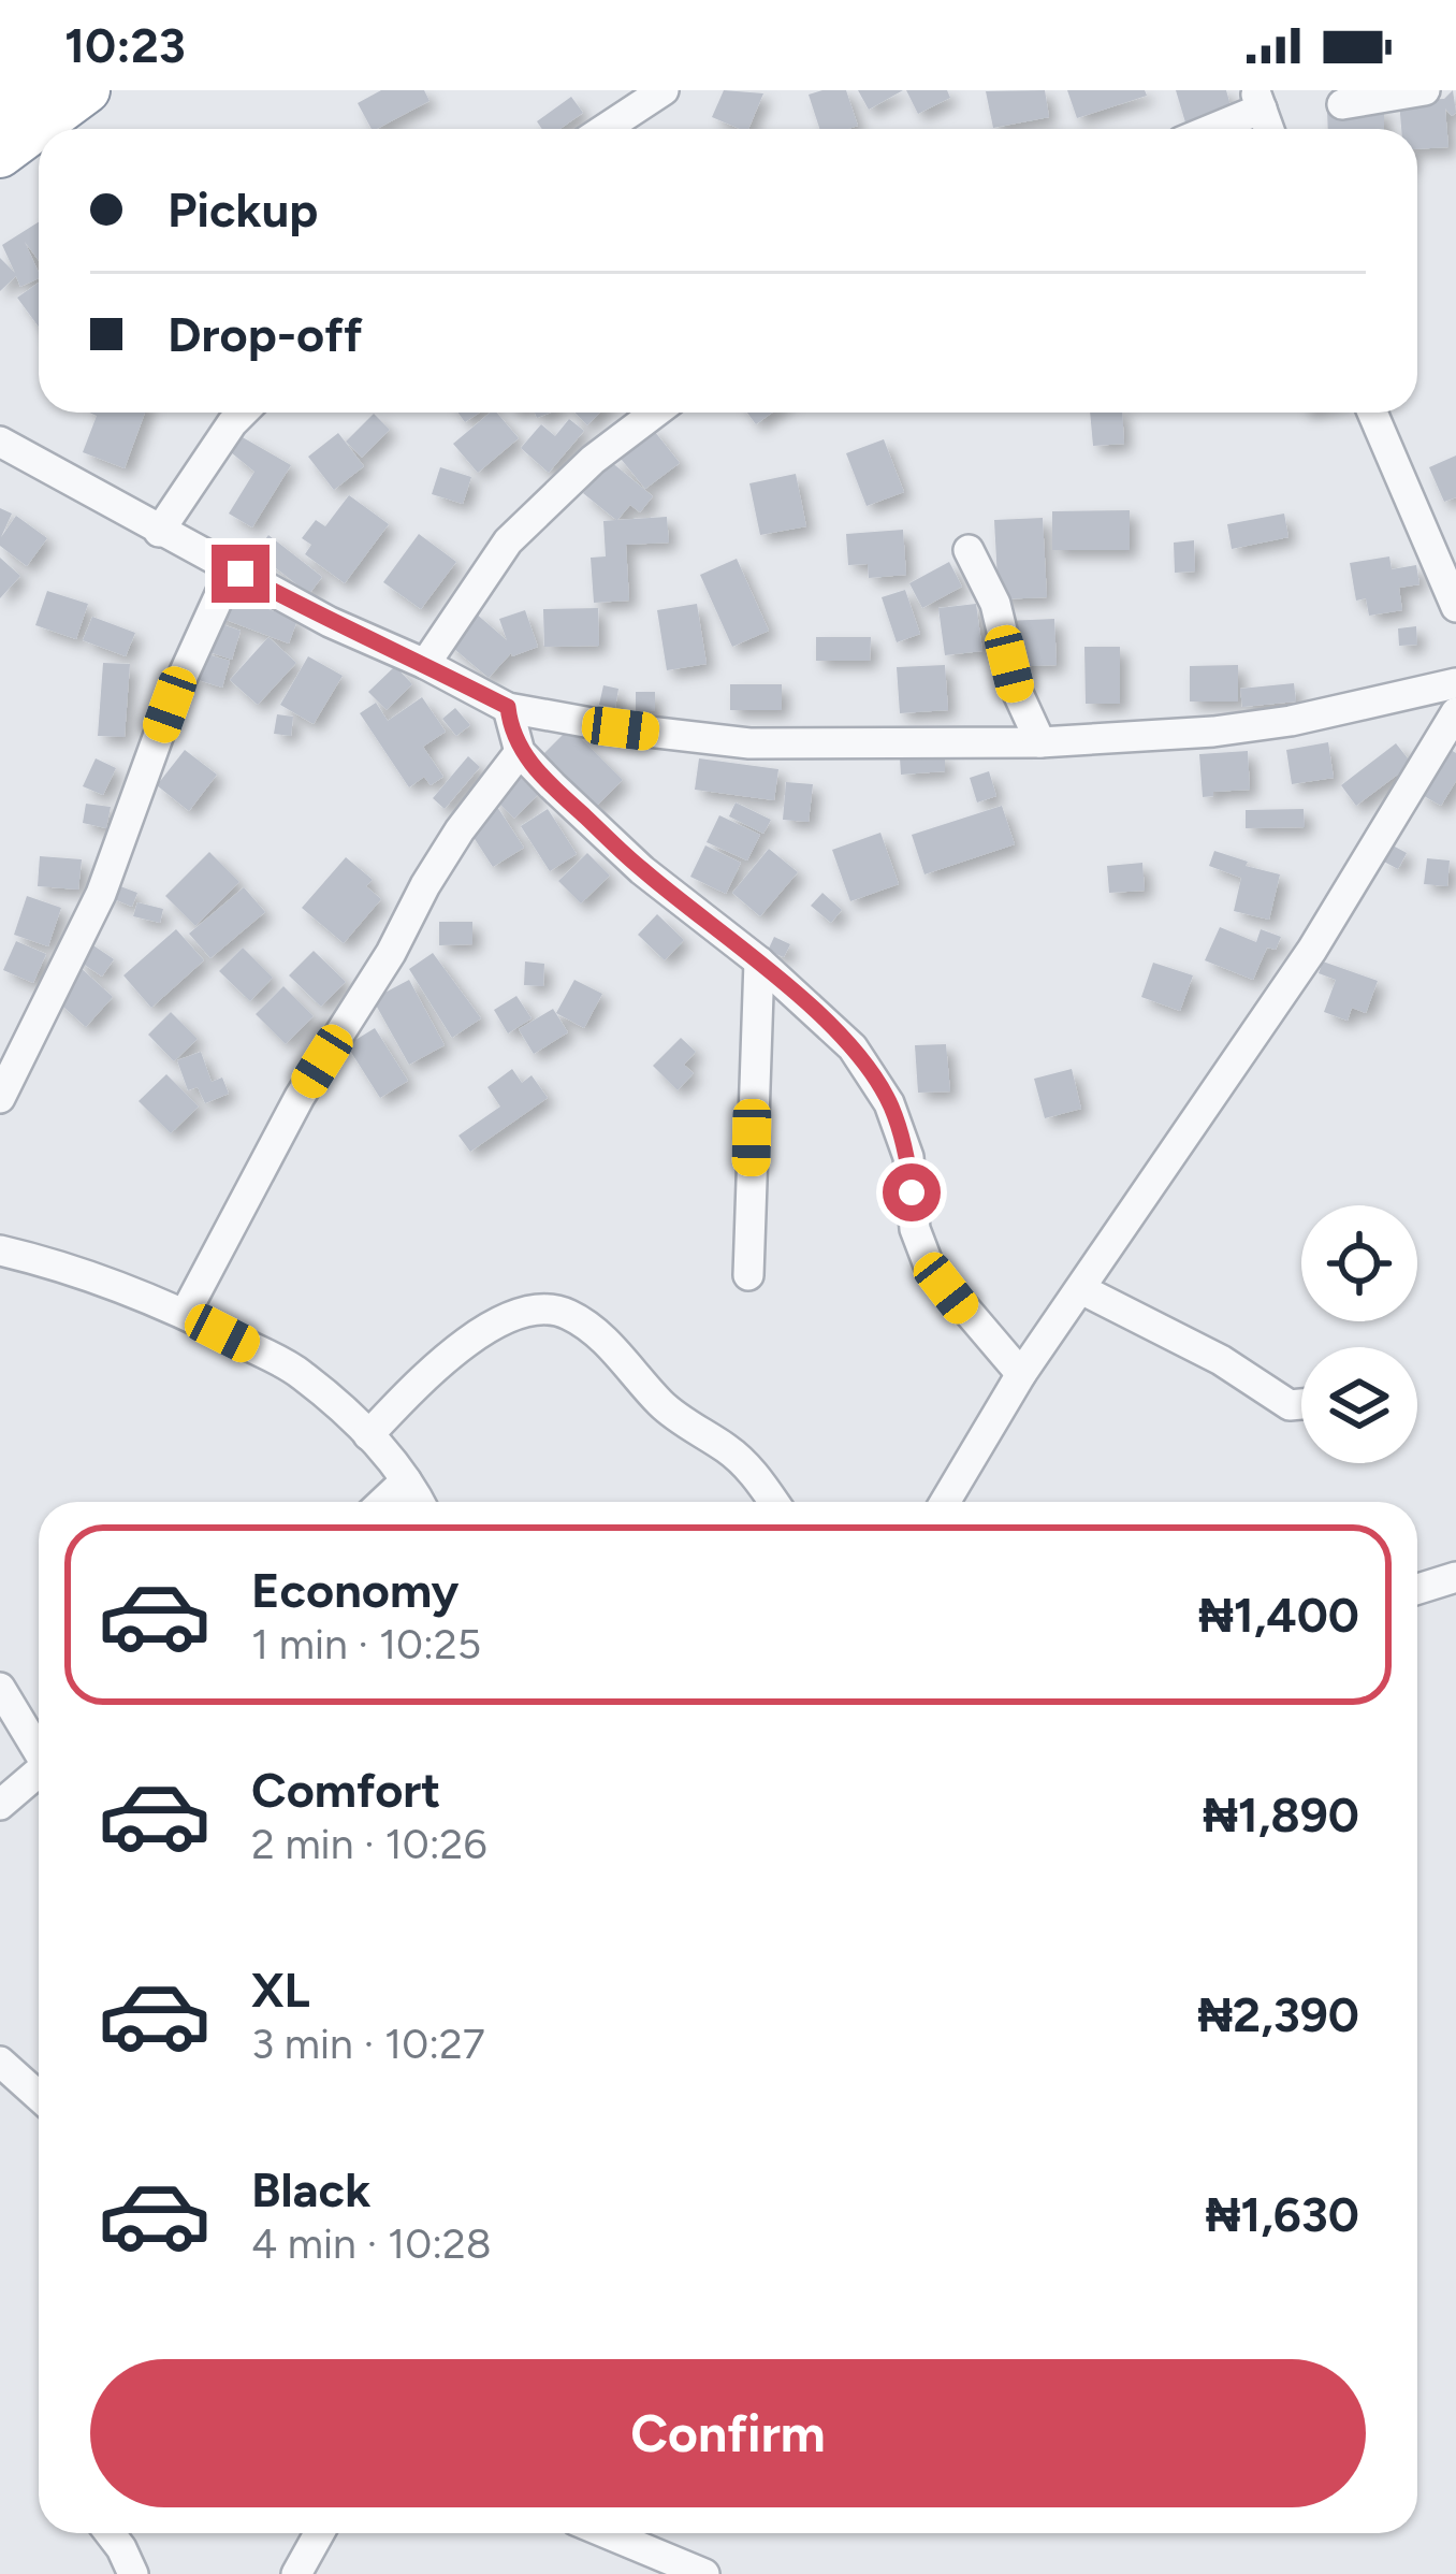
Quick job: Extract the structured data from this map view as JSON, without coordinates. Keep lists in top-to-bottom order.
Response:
{
  "page": {
    "status": "10:23",
    "banner": ["Pickup", "Drop-off"],
    "list": [
      {
        "name": "Economy",
        "note": "1 min · 10:25",
        "value": "₦1,400"
      },
      {
        "name": "Comfort",
        "note": "2 min · 10:26",
        "value": "₦1,890"
      },
      {
        "name": "XL",
        "note": "3 min · 10:27",
        "value": "₦2,390"
      },
      {
        "name": "Black",
        "note": "4 min · 10:28",
        "value": "₦1,630"
      }
    ],
    "buttons": "Confirm"
  }
}
